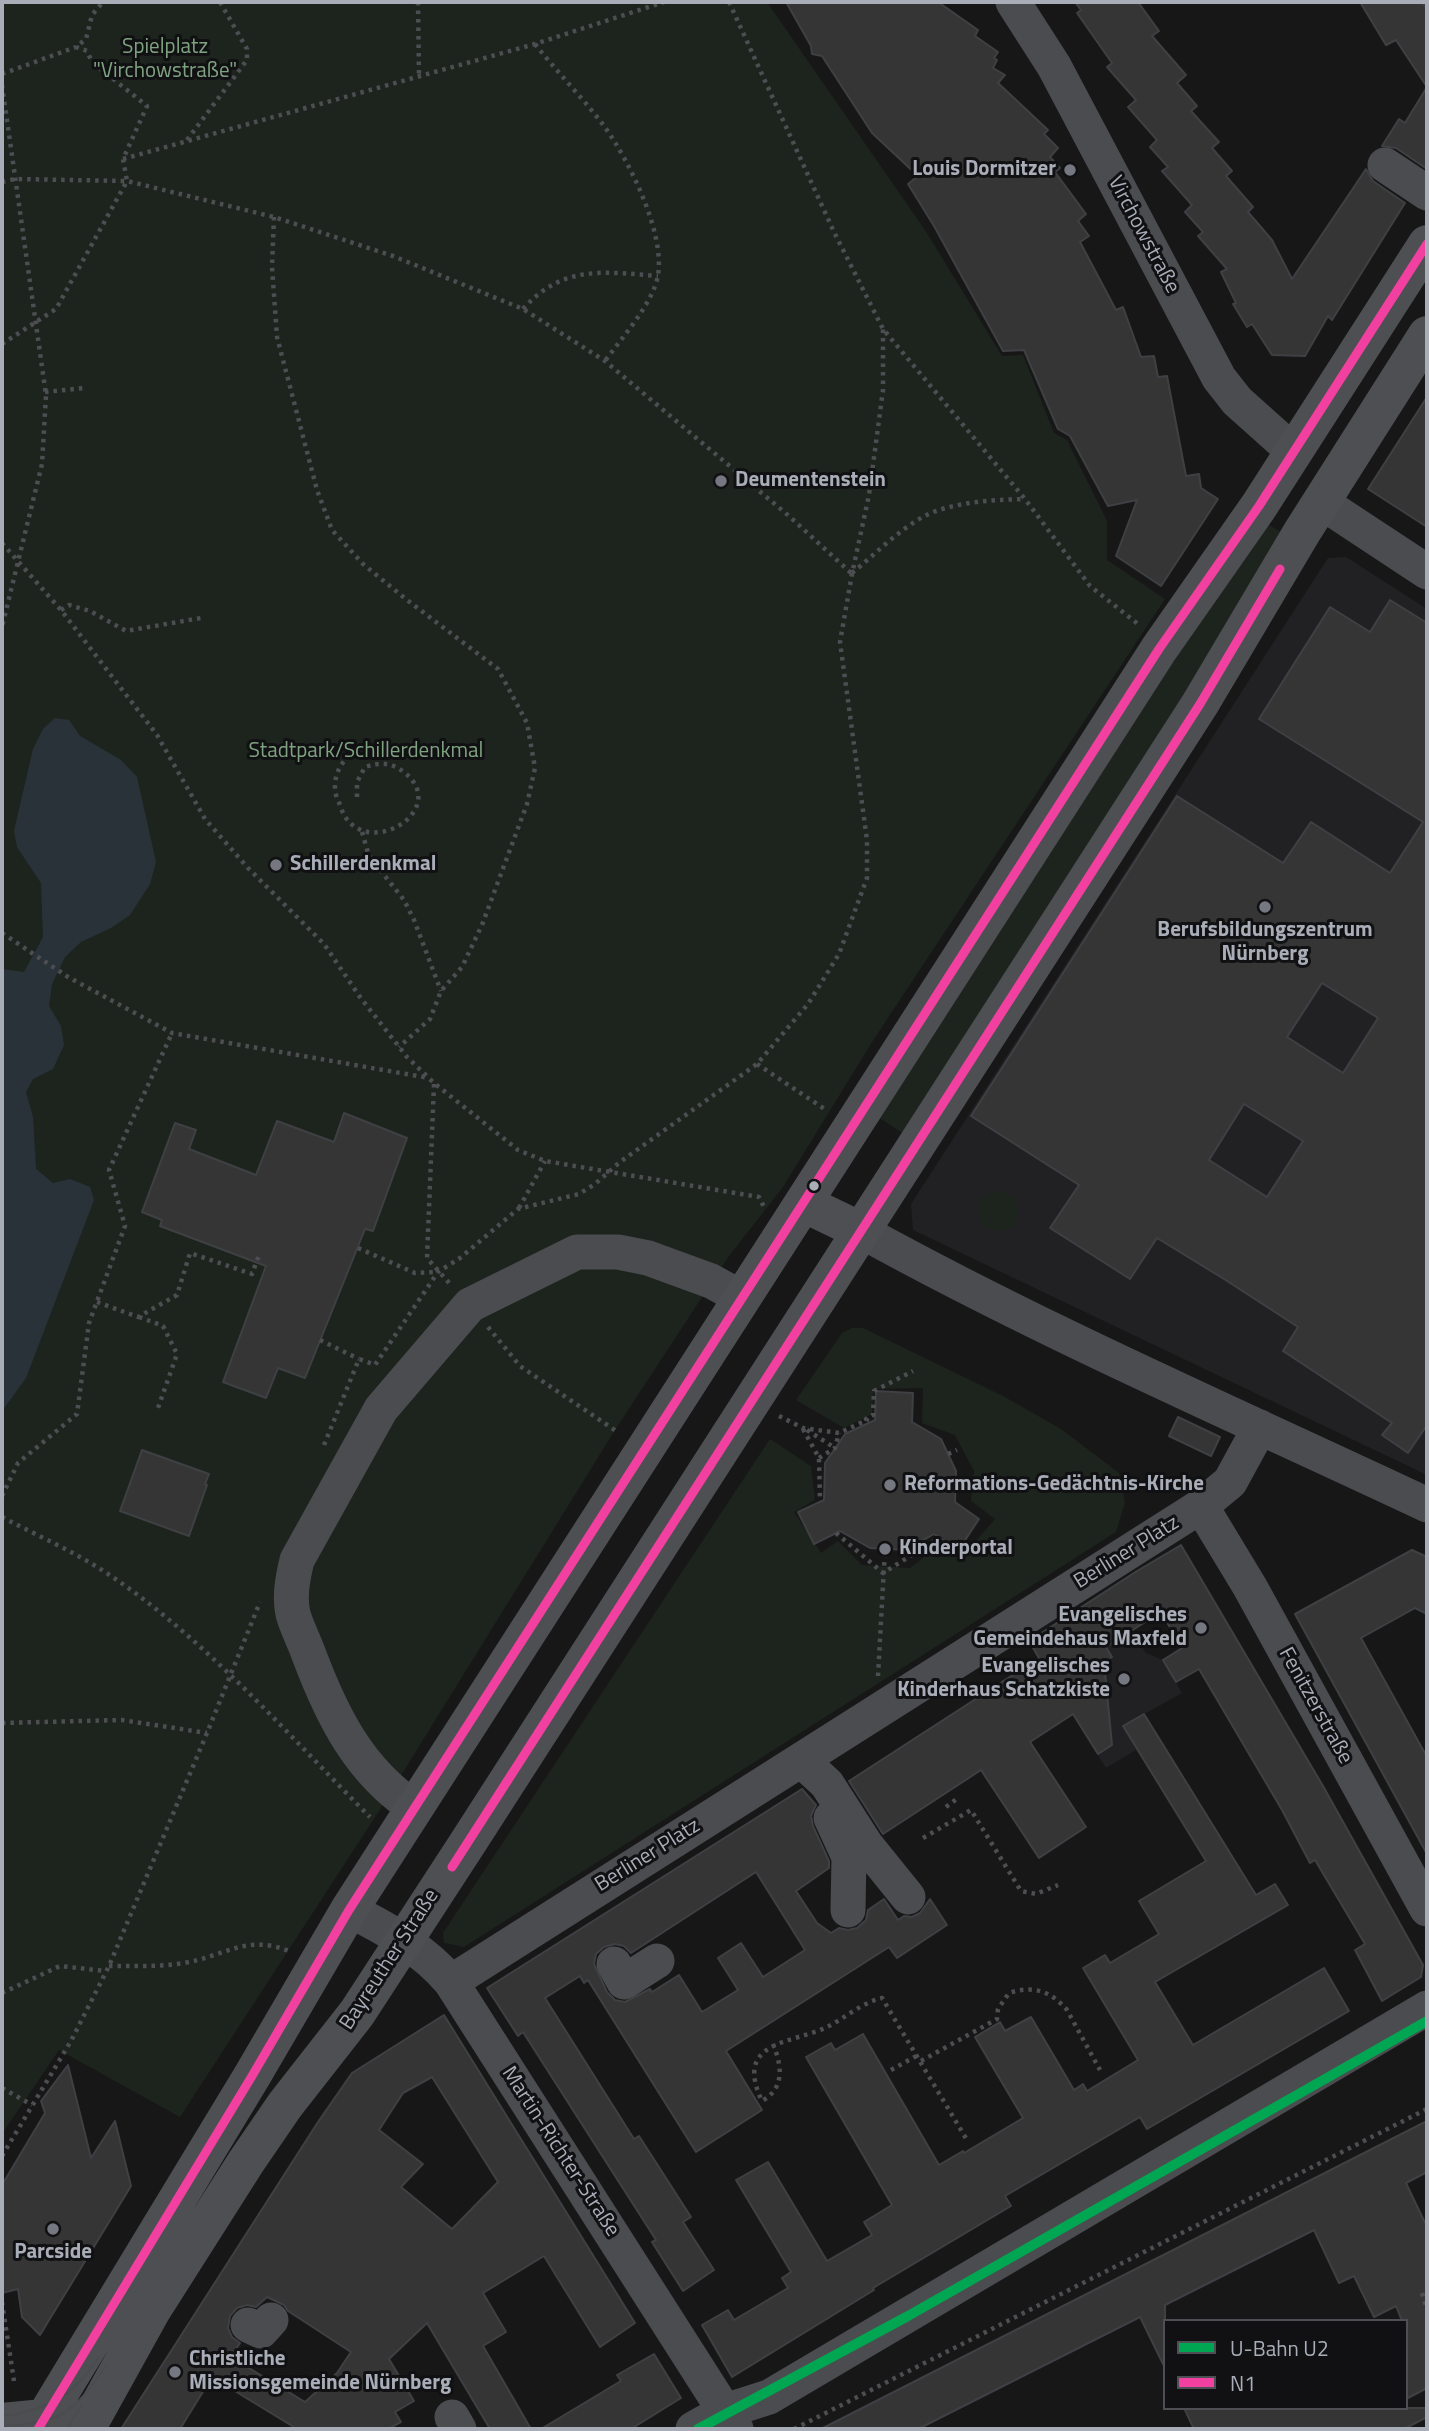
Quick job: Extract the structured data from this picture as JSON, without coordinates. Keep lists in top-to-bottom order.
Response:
{
  "streets": {
    "main road": ["Bayreuther Straße"],
    "street": [
      "Virchowstraße",
      "Berliner Platz",
      "Fenitzerstraße",
      "Martin-Richter-Straße"
    ]
  },
  "crossings": [
    ["Berliner Platz", "Fenitzerstraße"],
    ["Berliner Platz", "Martin-Richter-Straße"],
    ["Bayreuther Straße", "Martin-Richter-Straße"]
  ],
  "parks": ["Spielplatz \"Virchowstraße\"", "Stadtpark/Schillerdenkmal"],
  "places": [
    "Louis Dormitzer",
    "Deumentenstein",
    "Schillerdenkmal",
    "Berufsbildungszentrum Nürnberg",
    "Reformations-Gedächtnis-Kirche",
    "Kinderportal",
    "Evangelisches Gemeindehaus Maxfeld",
    "Evangelisches Kinderhaus Schatzkiste",
    "Parcside",
    "Christliche Missionsgemeinde Nürnberg"
  ],
  "lines": ["transit line N1", "metro line U2"],
  "legend": ["U-Bahn U2", "N1"]
}
